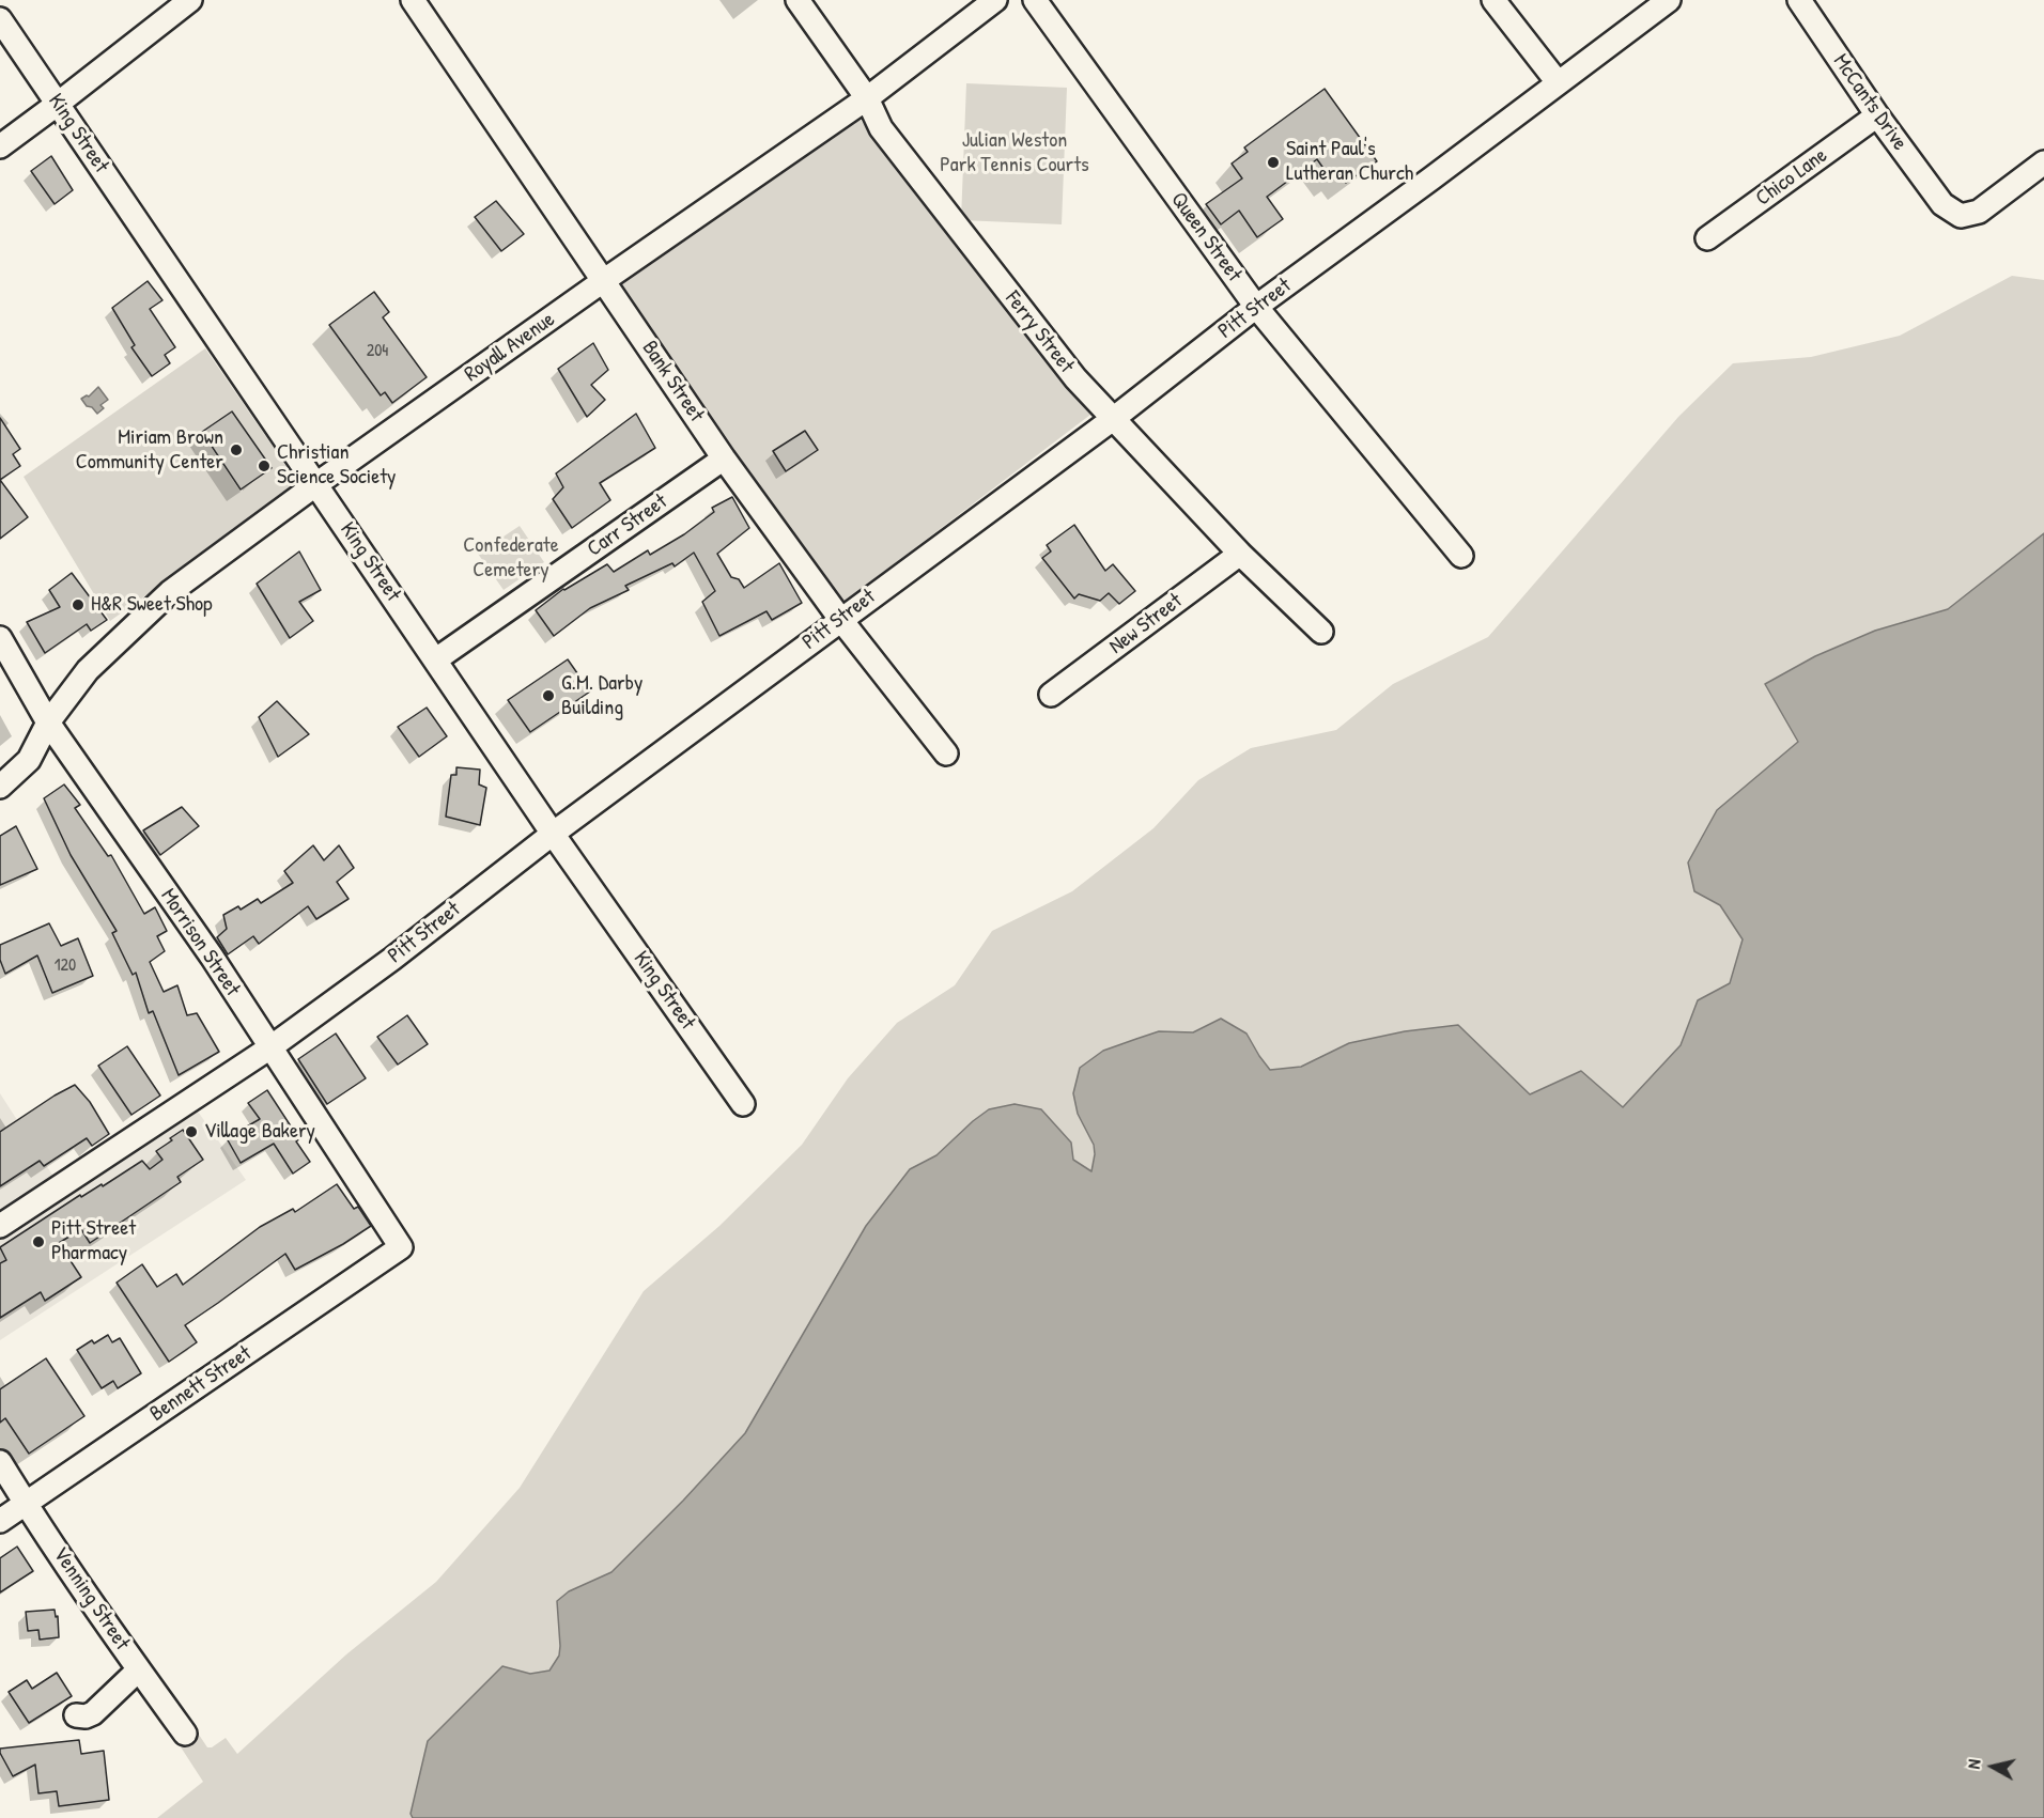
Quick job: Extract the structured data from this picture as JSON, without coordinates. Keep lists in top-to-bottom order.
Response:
{
  "streets": {
    "street": [
      "McCants Drive",
      "King Street",
      "Chico Lane",
      "Queen Street",
      "Pitt Street",
      "Ferry Street",
      "Royall Avenue",
      "Bank Street",
      "Carr Street",
      "New Street",
      "Morrison Street",
      "Bennett Street",
      "Venning Street"
    ]
  },
  "crossings": [
    ["McCants Drive", "Chico Lane"],
    ["King Street", "Pitt Street"],
    ["King Street", "Royall Avenue"],
    ["King Street", "Carr Street"],
    ["Queen Street", "Pitt Street"],
    ["Pitt Street", "Ferry Street"],
    ["Pitt Street", "Bank Street"],
    ["Pitt Street", "Morrison Street"],
    ["Ferry Street", "Royall Avenue"],
    ["Ferry Street", "New Street"],
    ["Royall Avenue", "Bank Street"],
    ["Royall Avenue", "Morrison Street"],
    ["Bank Street", "Carr Street"],
    ["Morrison Street", "Bennett Street"],
    ["Bennett Street", "Venning Street"]
  ],
  "parks": ["Julian Weston Park Tennis Courts", "Confederate Cemetery"],
  "places": [
    "Saint Paul's Lutheran Church",
    "Miriam Brown Community Center",
    "Christian Science Society",
    "H&R Sweet Shop",
    "G.M. Darby Building",
    "Village Bakery",
    "Pitt Street Pharmacy"
  ],
  "house_numbers": ["204", "120"],
  "north": "left"
}
